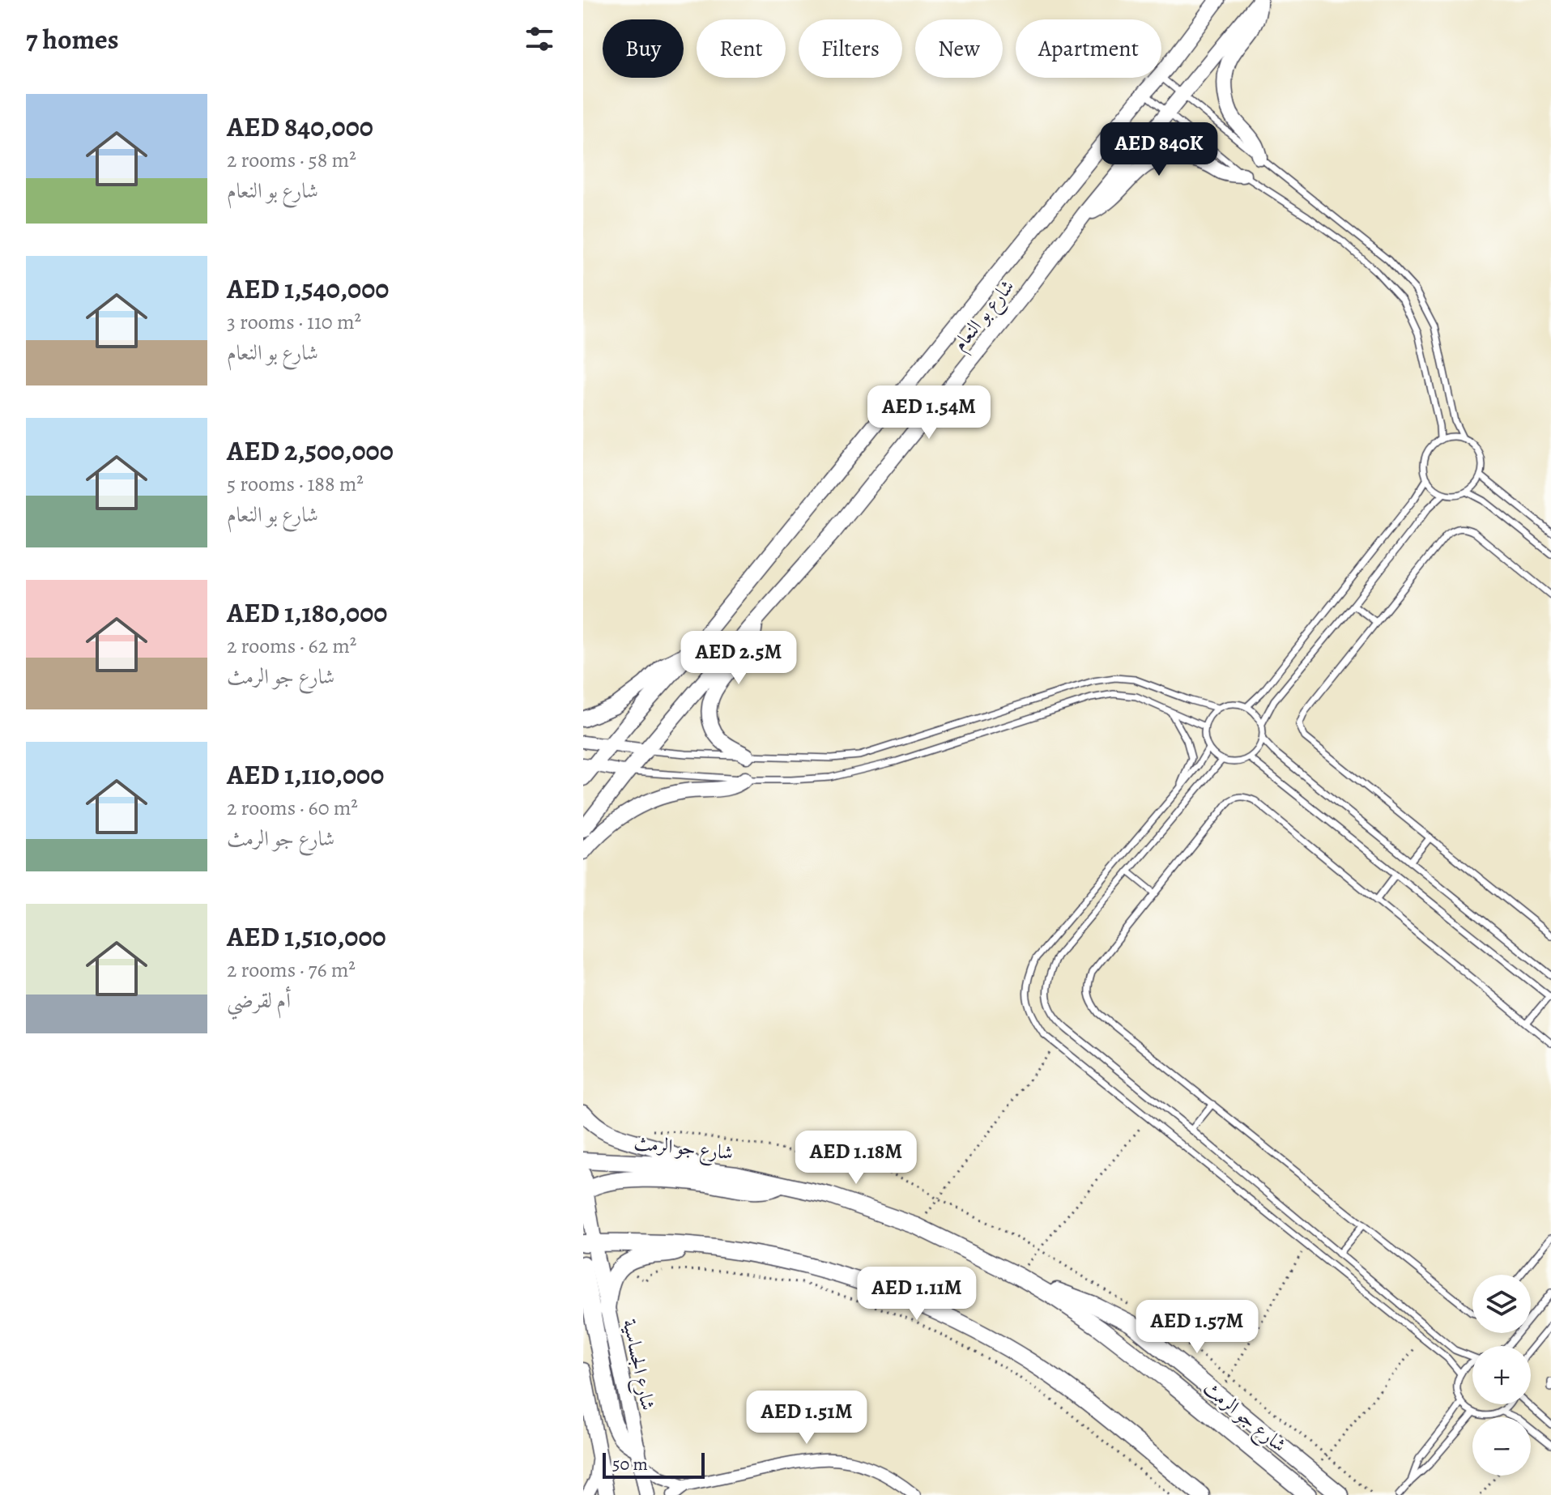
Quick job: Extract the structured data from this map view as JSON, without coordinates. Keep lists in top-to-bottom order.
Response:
{
  "streets": {
    "main road": ["شارع جو الرمث"],
    "street": ["شارع بو النعام", "شارع الجساسية"]
  },
  "scale_bar": "50 m",
  "page": {
    "heading": "7 homes",
    "chip": [
      "Buy",
      "Rent",
      "Filters",
      "New",
      "Apartment"
    ],
    "list": [
      {
        "name": "AED 840,000",
        "note": "2 rooms · 58 m² · شارع بو النعام"
      },
      {
        "name": "AED 1,540,000",
        "note": "3 rooms · 110 m² · شارع بو النعام"
      },
      {
        "name": "AED 2,500,000",
        "note": "5 rooms · 188 m² · شارع بو النعام"
      },
      {
        "name": "AED 1,180,000",
        "note": "2 rooms · 62 m² · شارع جو الرمث"
      },
      {
        "name": "AED 1,110,000",
        "note": "2 rooms · 60 m² · شارع جو الرمث"
      },
      {
        "name": "AED 1,510,000",
        "note": "2 rooms · 76 m² · أم لقرضي"
      }
    ],
    "price": [
      "AED 840K",
      "AED 1.54M",
      "AED 2.5M",
      "AED 1.18M",
      "AED 1.11M",
      "AED 1.57M",
      "AED 1.51M"
    ],
    "map_buttons": ["+", "−"],
    "scale": "50 m"
  }
}
